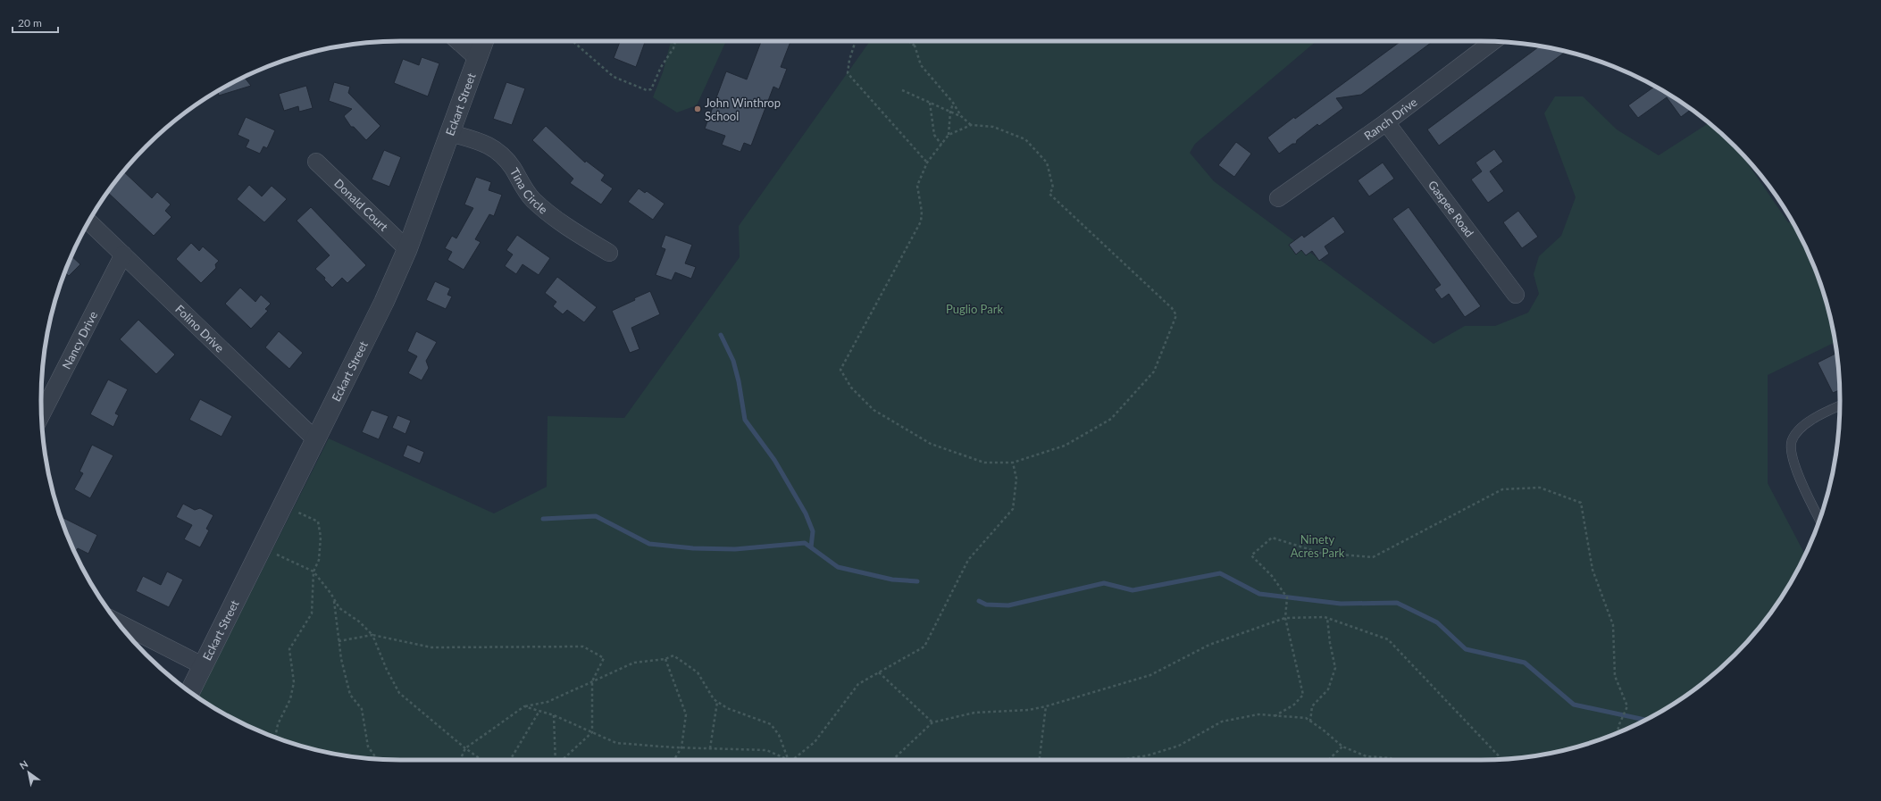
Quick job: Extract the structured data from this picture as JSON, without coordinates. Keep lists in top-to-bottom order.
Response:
{
  "streets": {
    "street": [
      "Eckart Street",
      "Ranch Drive",
      "Tina Circle",
      "Donald Court",
      "Gaspee Road",
      "Folino Drive",
      "Nancy Drive"
    ]
  },
  "crossings": [
    ["Eckart Street", "Tina Circle"],
    ["Eckart Street", "Donald Court"],
    ["Eckart Street", "Folino Drive"],
    ["Ranch Drive", "Gaspee Road"],
    ["Folino Drive", "Nancy Drive"]
  ],
  "parks": ["Puglio Park", "Ninety Acres Park"],
  "places": ["John Winthrop School"],
  "scale_bar": "20 m",
  "north": "top left"
}
